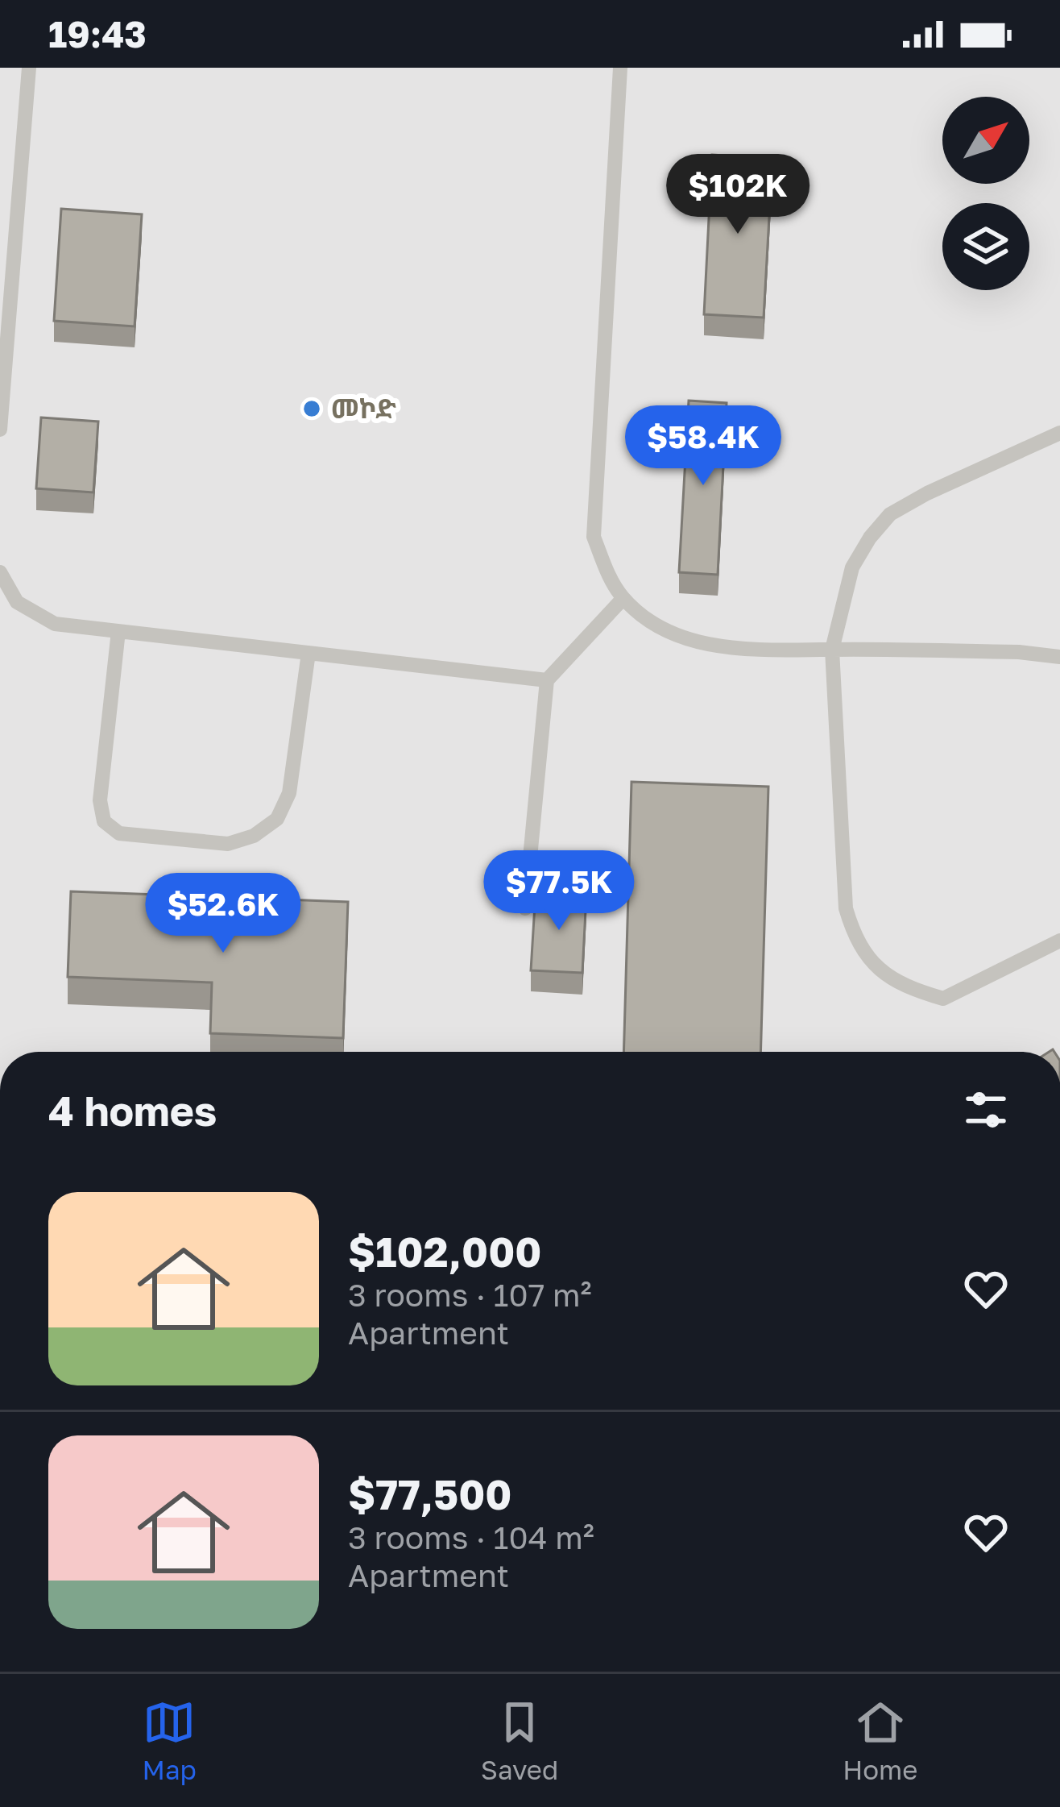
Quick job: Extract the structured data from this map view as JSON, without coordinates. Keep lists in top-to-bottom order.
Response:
{
  "places": ["መኮድ"],
  "north": "top right",
  "page": {
    "status": "19:43",
    "price": [
      "$102K",
      "$58.4K",
      "$77.5K",
      "$52.6K"
    ],
    "heading": "4 homes",
    "list": [
      {
        "name": "$102,000",
        "note": "3 rooms · 107 m² · Apartment"
      },
      {
        "name": "$77,500",
        "note": "3 rooms · 104 m² · Apartment"
      }
    ],
    "tabs": ["Map", "Saved", "Home"]
  }
}
